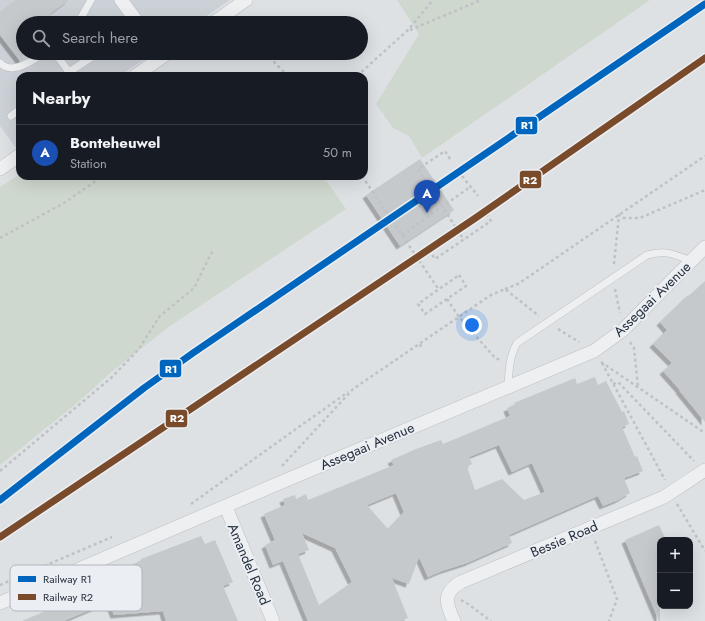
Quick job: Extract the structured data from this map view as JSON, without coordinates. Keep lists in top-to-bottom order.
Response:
{
  "streets": {
    "street": ["Assegaai Avenue", "Bessie Road", "Amandel Road"]
  },
  "crossings": [
    ["Assegaai Avenue", "Amandel Road"]
  ],
  "lines": ["rail line R1", "rail line R2"],
  "legend": ["Railway R1", "Railway R2"],
  "page": {
    "search": "Search here",
    "heading": "Nearby",
    "list": [
      {
        "mark": "A",
        "name": "Bonteheuwel",
        "note": "Station",
        "value": "50 m"
      }
    ],
    "pins": "A",
    "map_buttons": ["+", "−"]
  }
}
